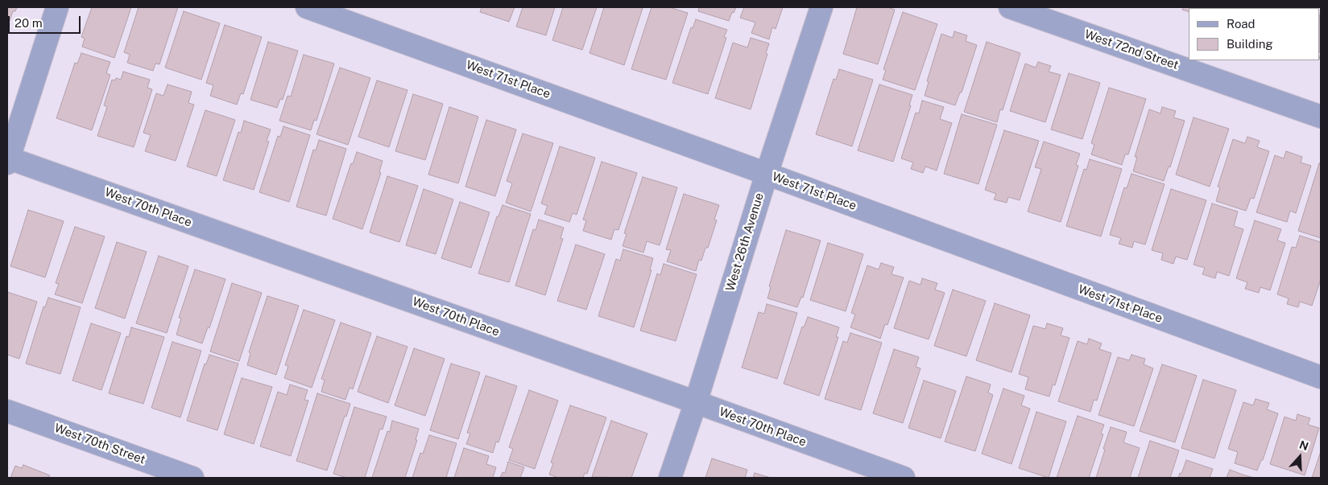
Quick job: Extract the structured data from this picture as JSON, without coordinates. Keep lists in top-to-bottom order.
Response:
{
  "streets": {
    "street": [
      "West 72nd Street",
      "West 71st Place",
      "West 70th Place",
      "West 26th Avenue",
      "West 70th Street"
    ]
  },
  "crossings": [
    ["West 71st Place", "West 26th Avenue"],
    ["West 70th Place", "West 26th Avenue"]
  ],
  "legend": ["Road", "Building"],
  "scale_bar": "20 m",
  "north": "top"
}
